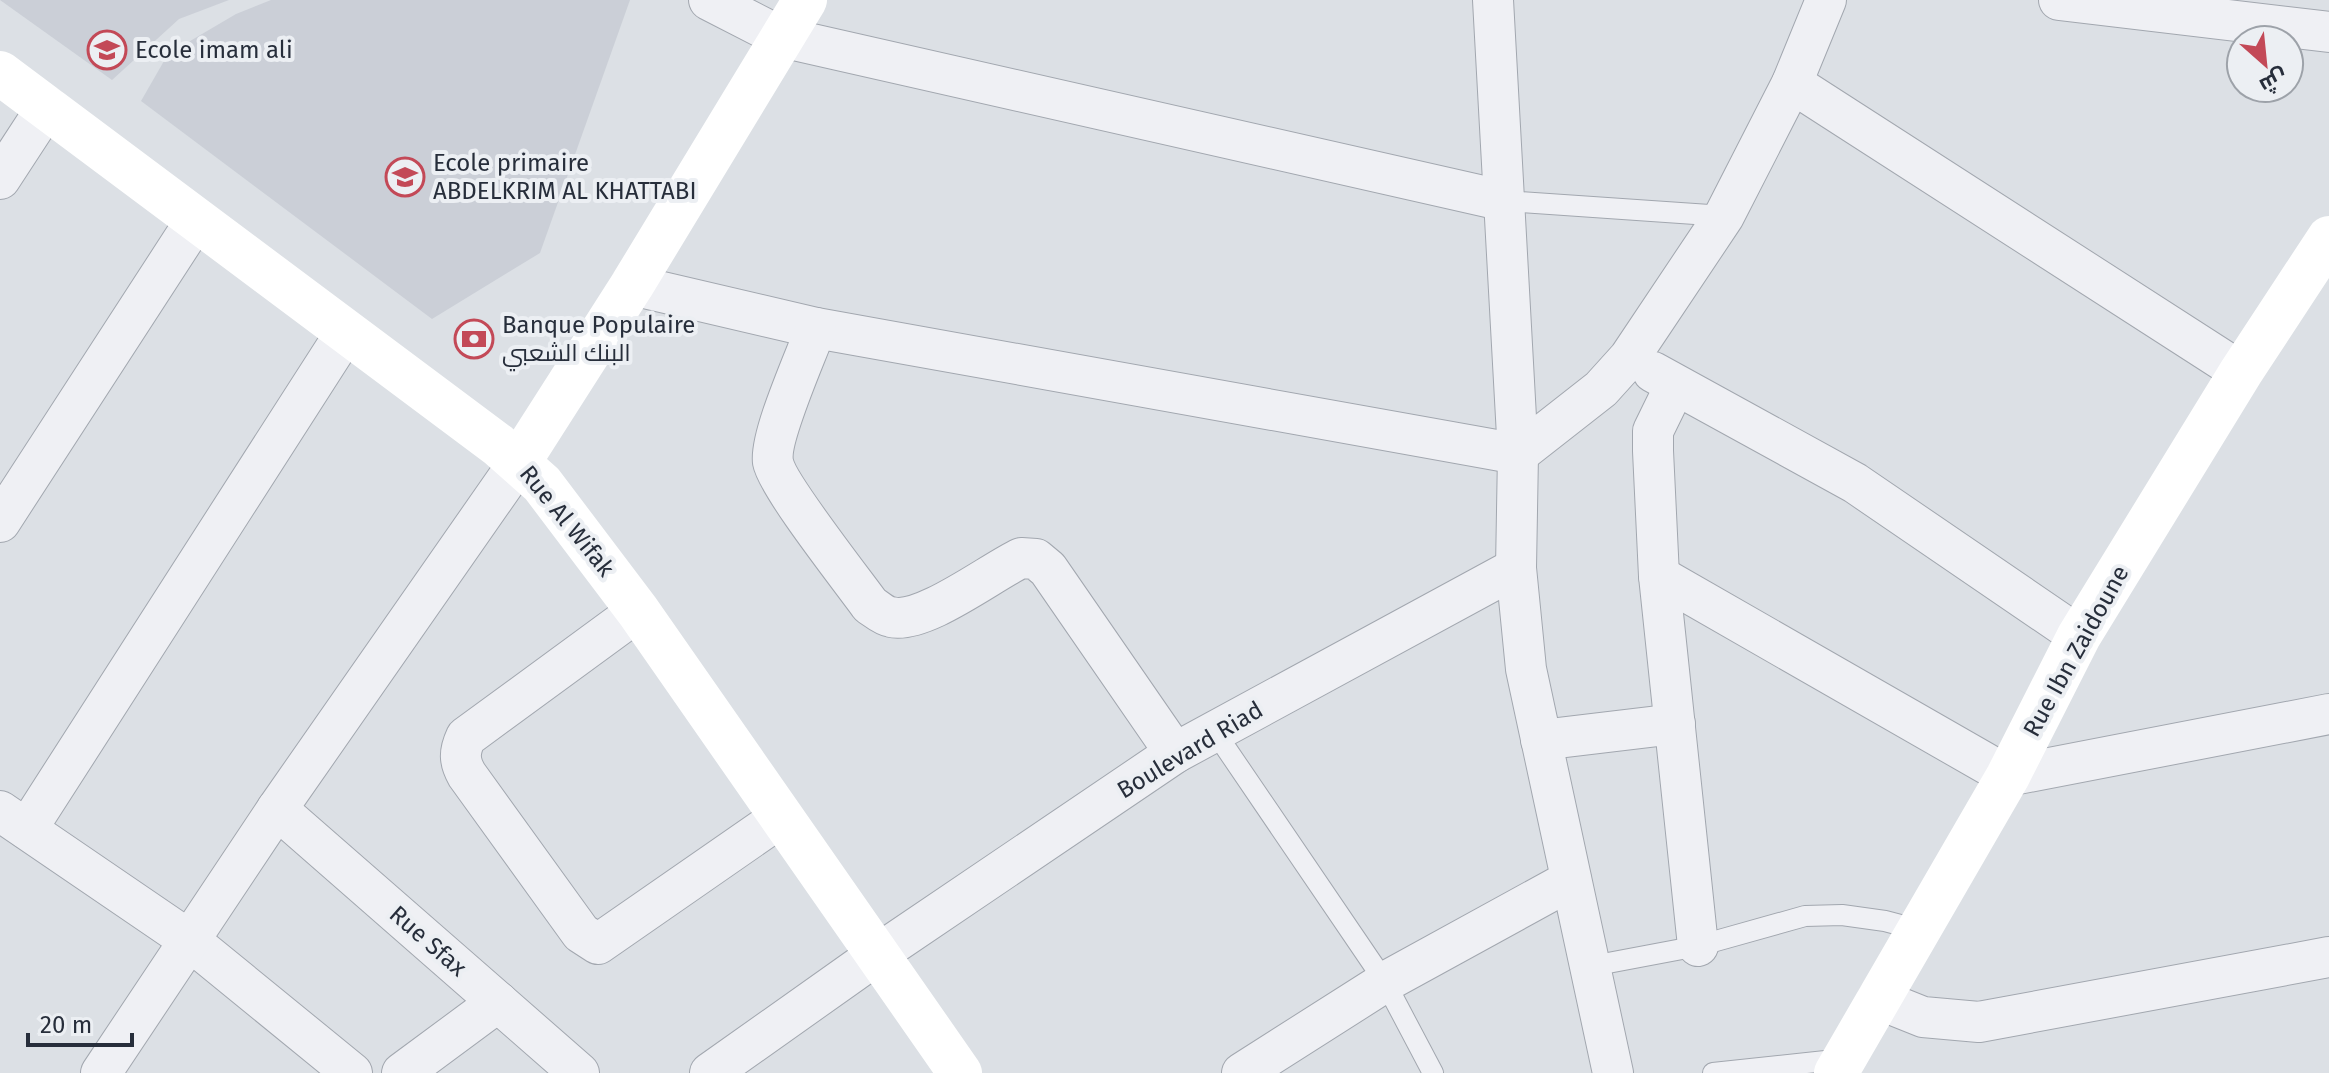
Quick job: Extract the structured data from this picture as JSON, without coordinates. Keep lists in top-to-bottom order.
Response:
{
  "streets": {
    "street": [
      "Rue Al Wifak",
      "Rue Ibn Zaidoune",
      "Boulevard Riad",
      "Rue Sfax"
    ]
  },
  "crossings": [
    ["Rue Al Wifak", "Boulevard Riad"]
  ],
  "places": {
    "school or university": ["Ecole imam ali", "Ecole primaire ABDELKRIM AL KHATTABI"],
    "bank": ["Banque Populaire البنك الشعبي"]
  },
  "scale_bar": "20 m",
  "north": "bottom right"
}
